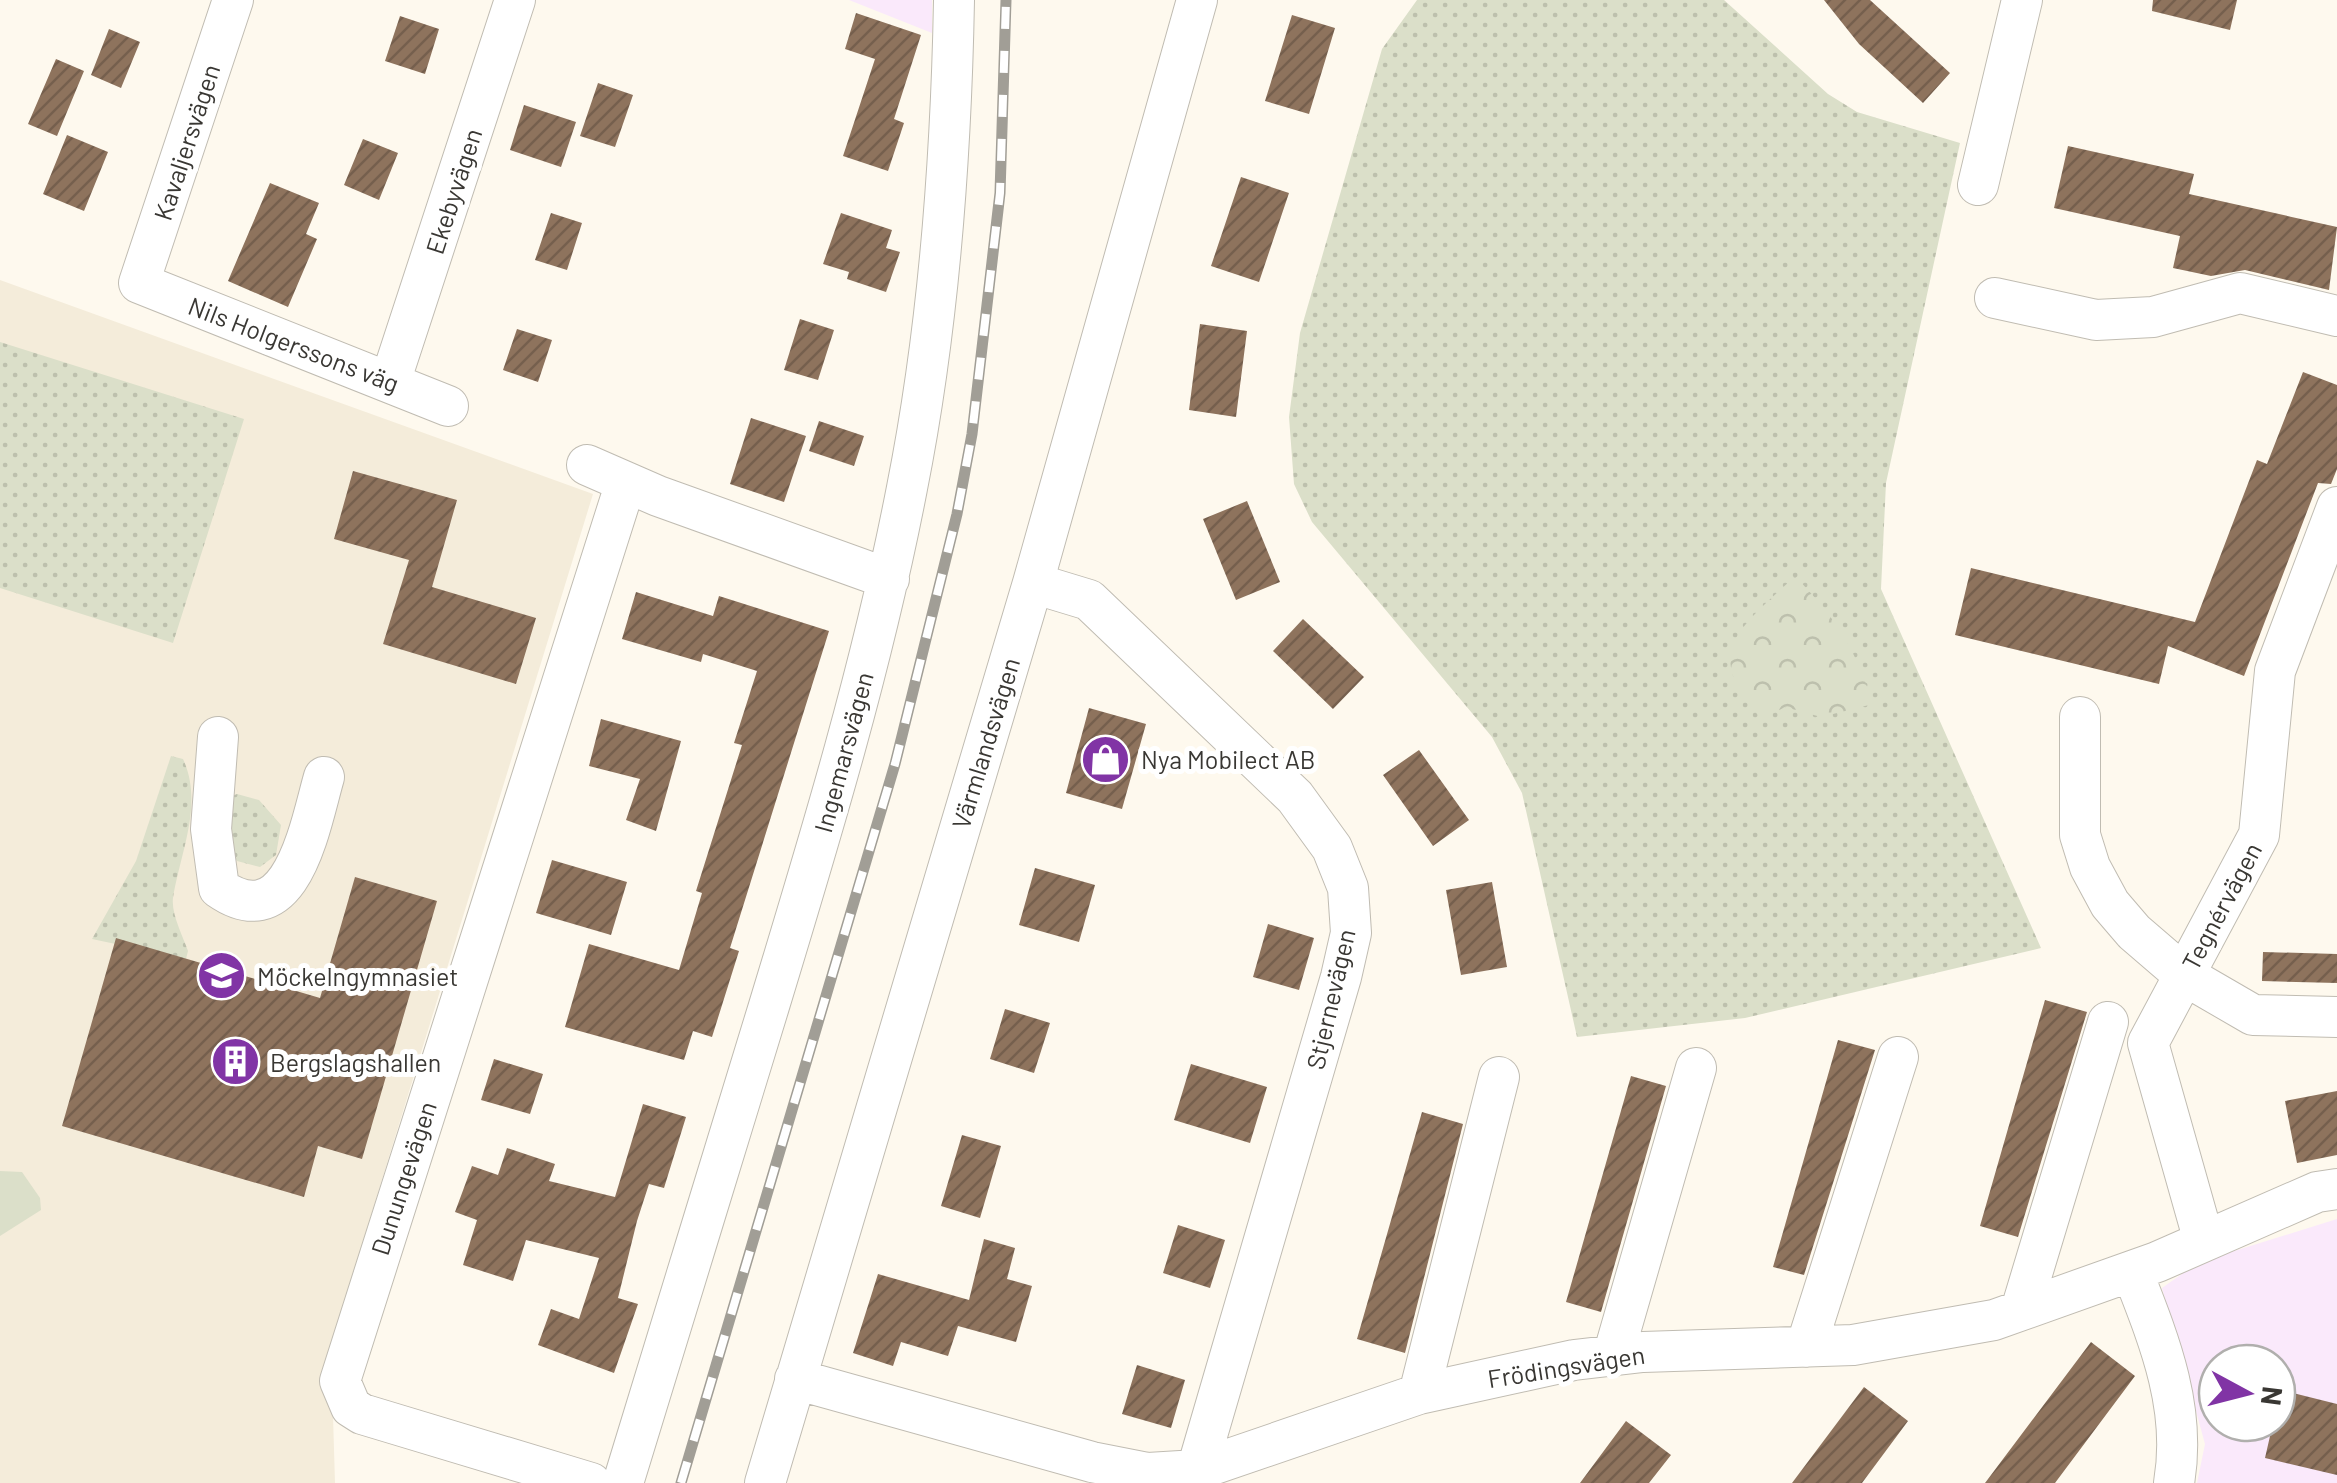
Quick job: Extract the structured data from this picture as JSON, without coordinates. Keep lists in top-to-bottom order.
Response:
{
  "streets": {
    "street": [
      "Kavaljersvägen",
      "Ekebyvägen",
      "Nils Holgerssons väg",
      "Värmlandsvägen",
      "Ingemarsvägen",
      "Tegnérvägen",
      "Stjernevägen",
      "Dunungevägen",
      "Frödingsvägen"
    ]
  },
  "crossings": [
    ["Kavaljersvägen", "Nils Holgerssons väg"],
    ["Ekebyvägen", "Nils Holgerssons väg"],
    ["Värmlandsvägen", "Stjernevägen"],
    ["Värmlandsvägen", "Frödingsvägen"],
    ["Tegnérvägen", "Frödingsvägen"],
    ["Stjernevägen", "Frödingsvägen"]
  ],
  "places": {
    "shop": ["Nya Mobilect AB"],
    "school or university": ["Möckelngymnasiet"],
    "building": ["Bergslagshallen"]
  },
  "north": "right"
}
